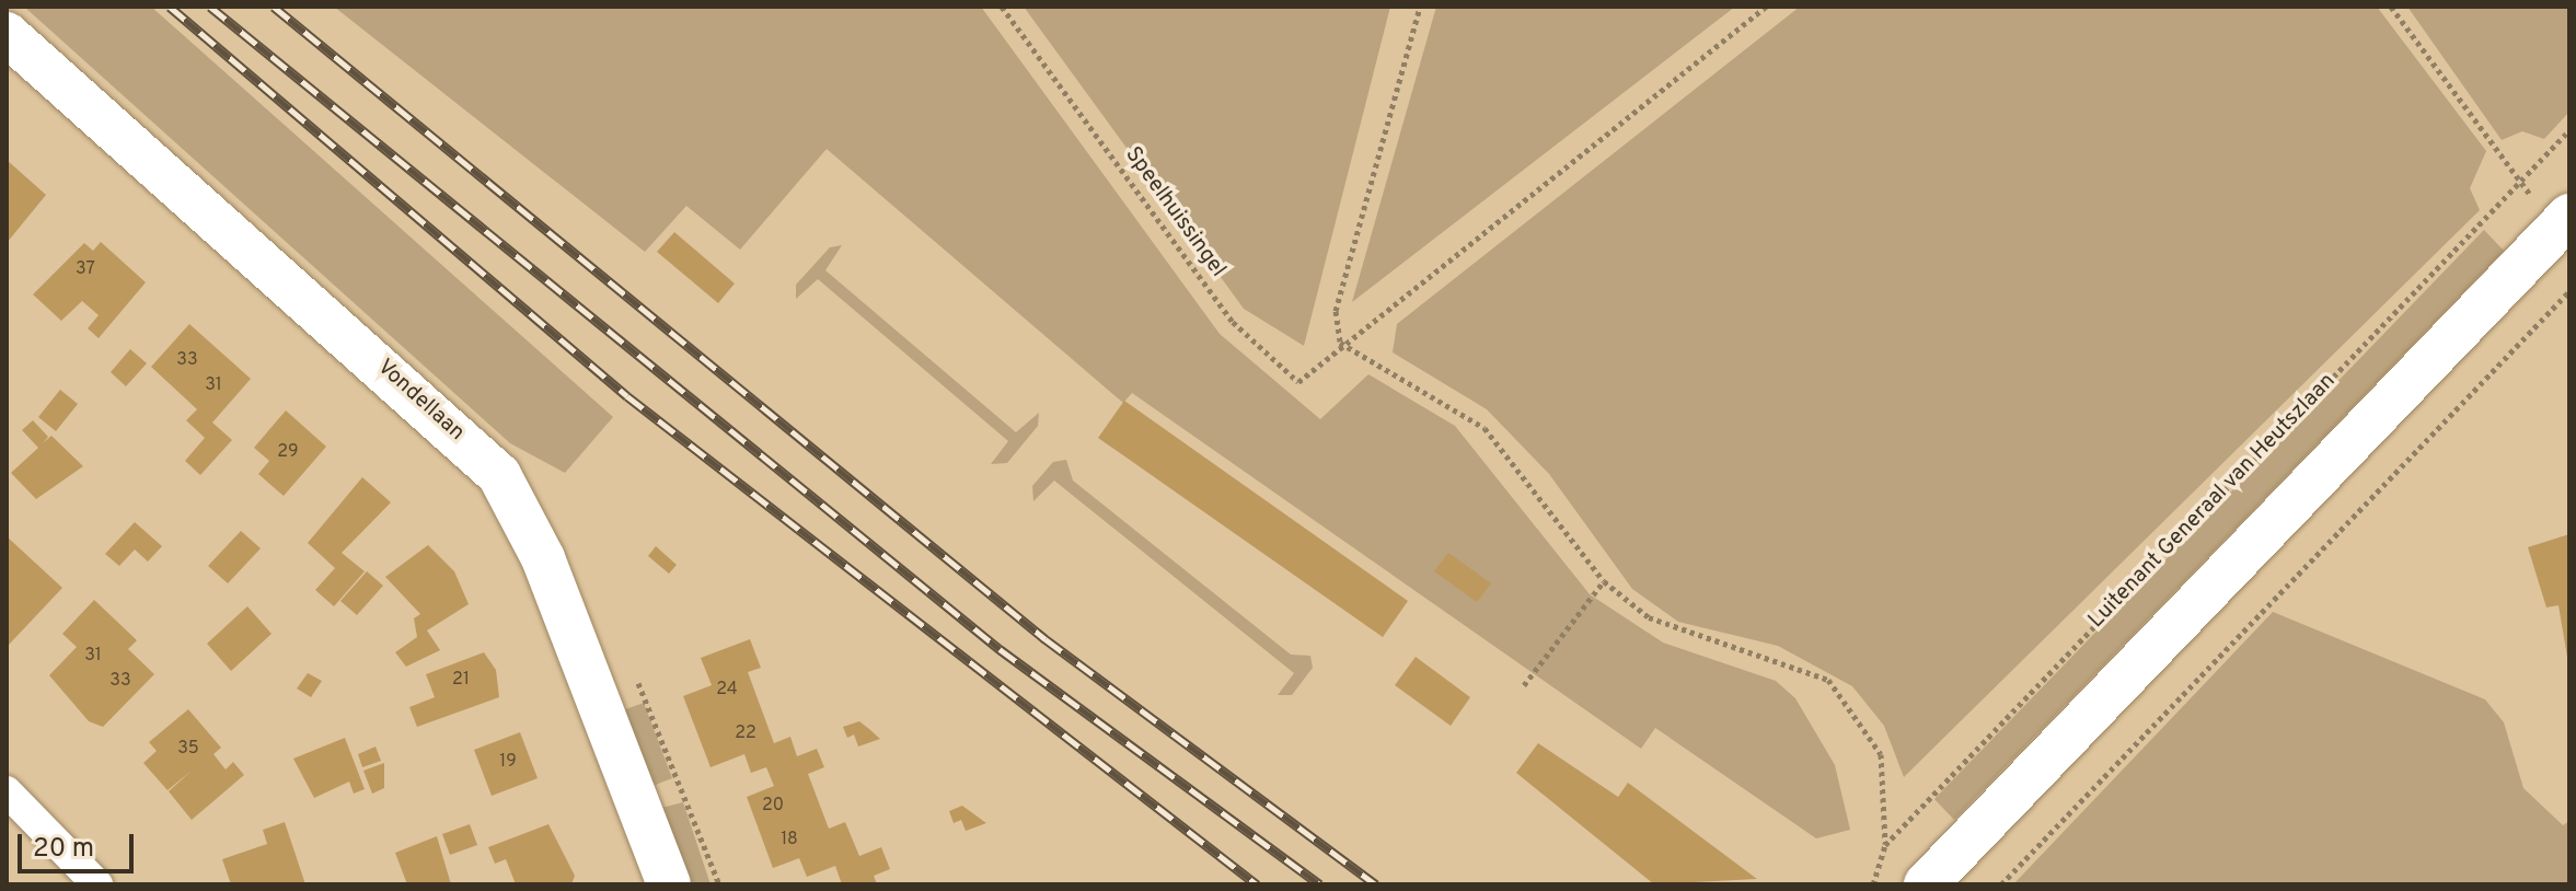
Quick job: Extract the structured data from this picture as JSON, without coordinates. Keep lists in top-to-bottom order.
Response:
{
  "streets": {
    "street": ["Vondellaan"],
    "path": ["Speelhuissingel", "Luitenant Generaal van Heutszlaan"]
  },
  "house_numbers": [
    "37",
    "33",
    "31",
    "29",
    "31",
    "21",
    "33",
    "24",
    "22",
    "35",
    "19",
    "20",
    "18"
  ],
  "scale_bar": "20 m"
}
